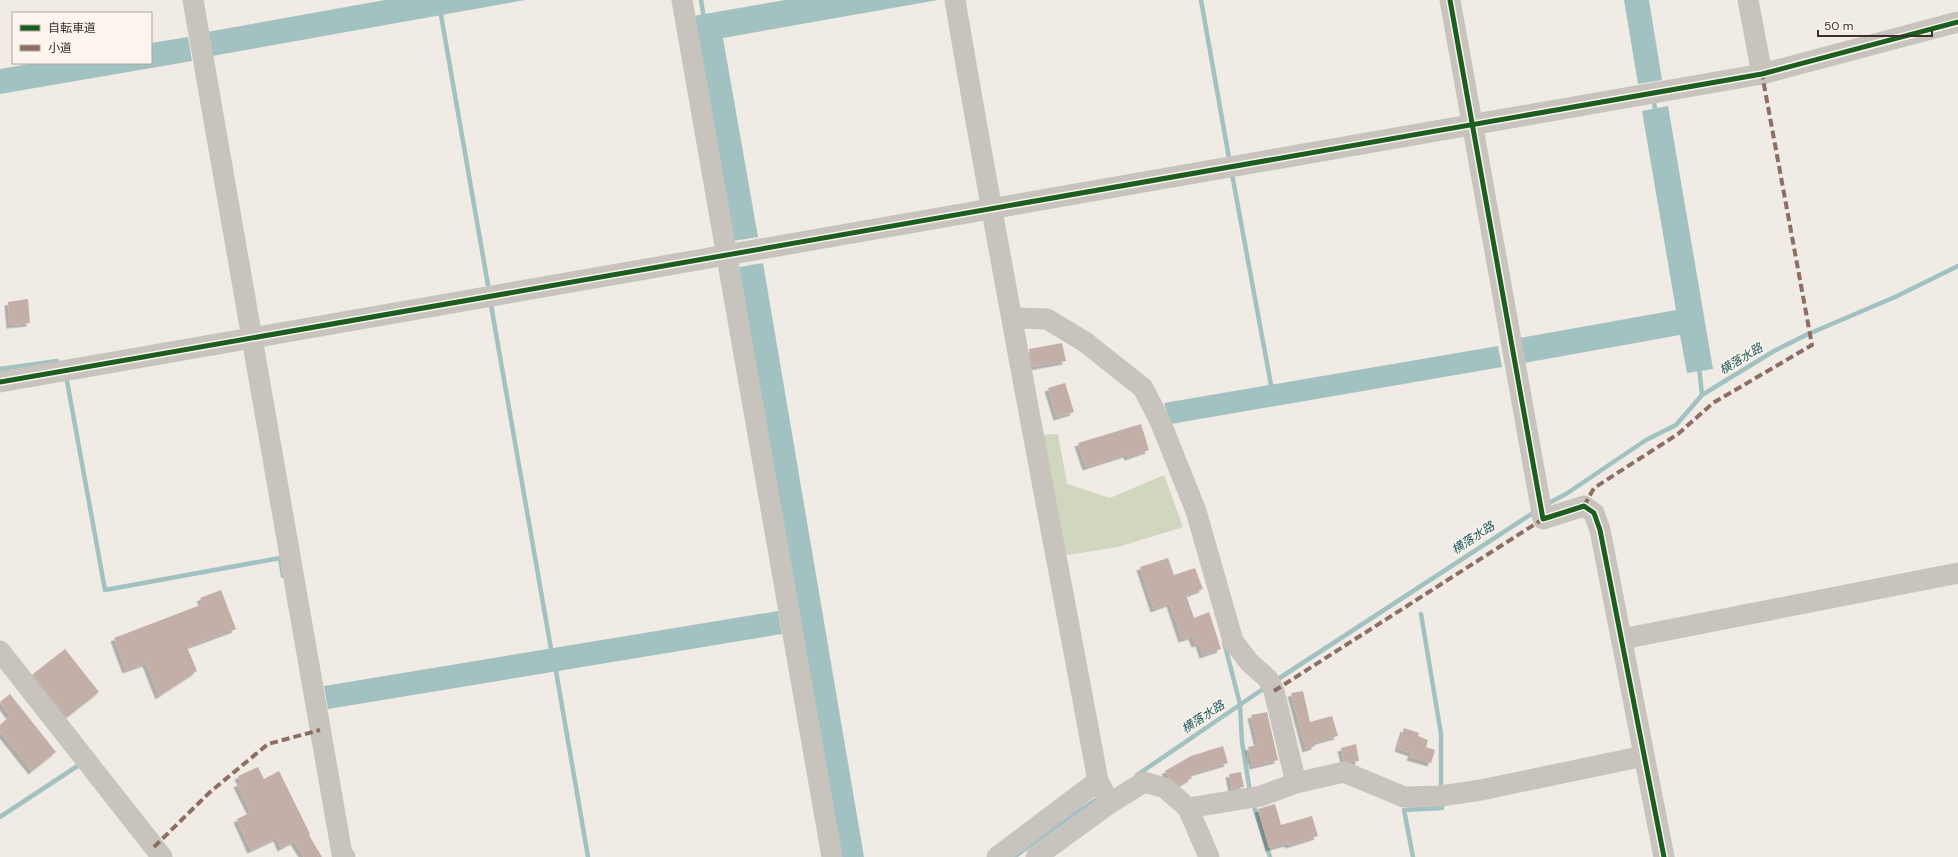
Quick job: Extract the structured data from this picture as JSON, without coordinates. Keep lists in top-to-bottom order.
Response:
{
  "water": ["横落水路"],
  "legend": ["自転車道", "小道"],
  "scale_bar": "50 m"
}
